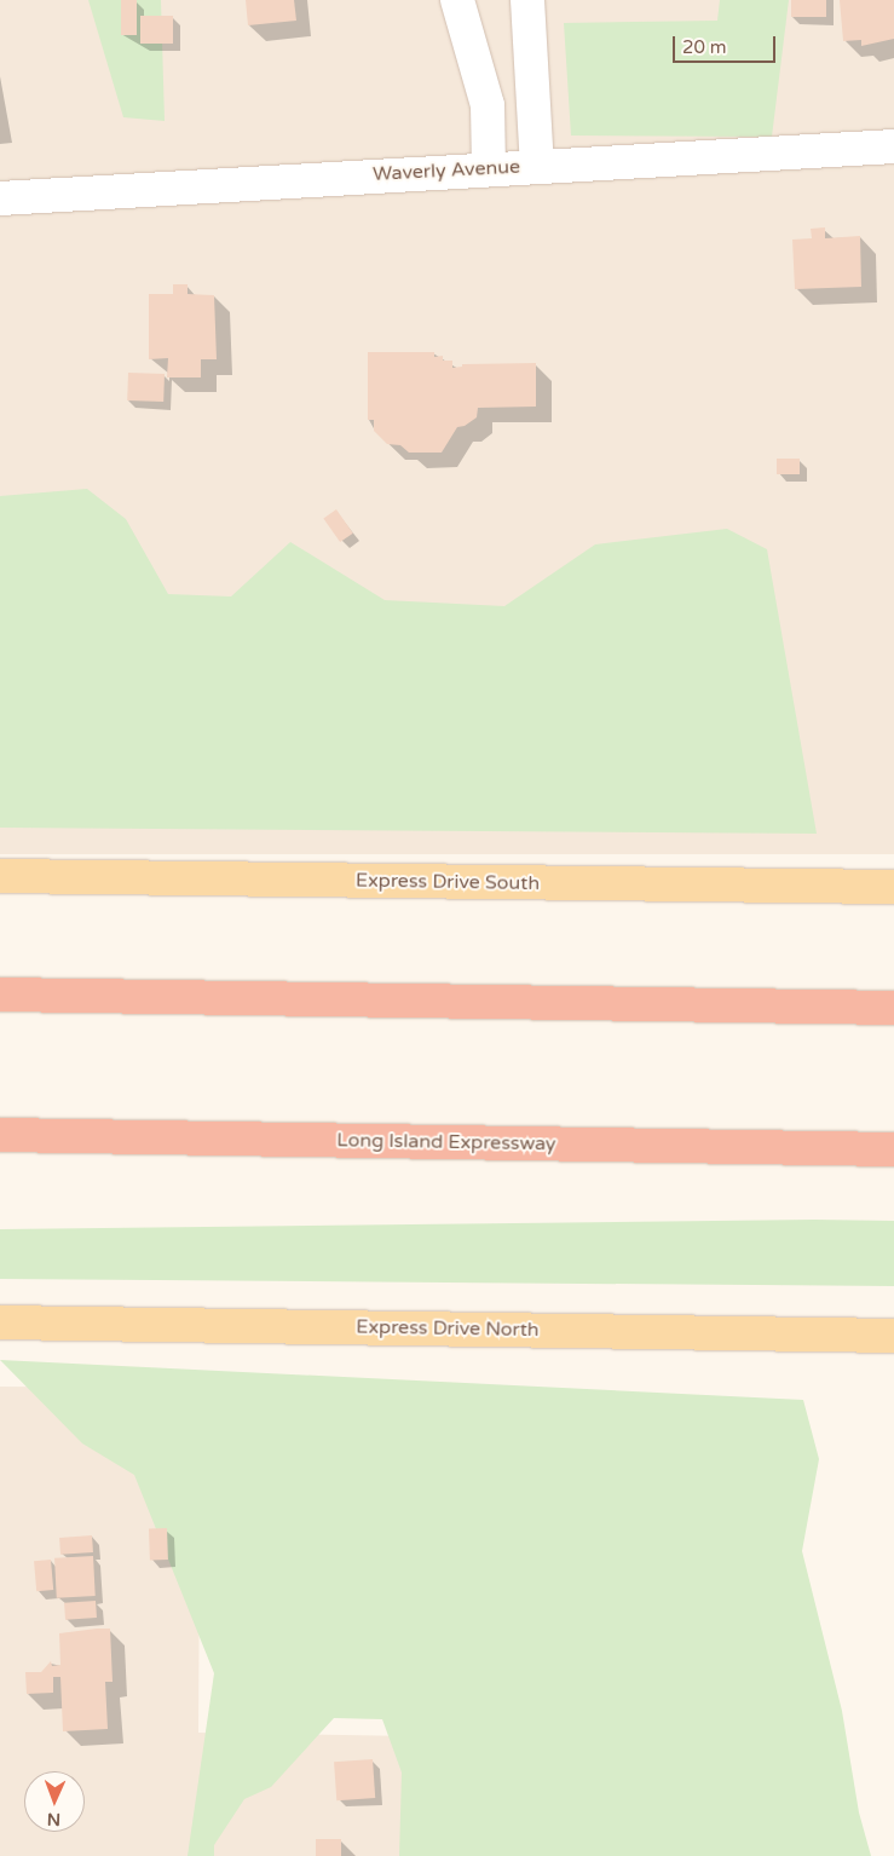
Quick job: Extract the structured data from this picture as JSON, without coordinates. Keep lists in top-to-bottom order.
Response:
{
  "streets": {
    "highway": ["Long Island Expressway"],
    "main road": ["Express Drive South", "Express Drive North"],
    "street": ["Waverly Avenue"]
  },
  "scale_bar": "20 m",
  "north": "bottom"
}
